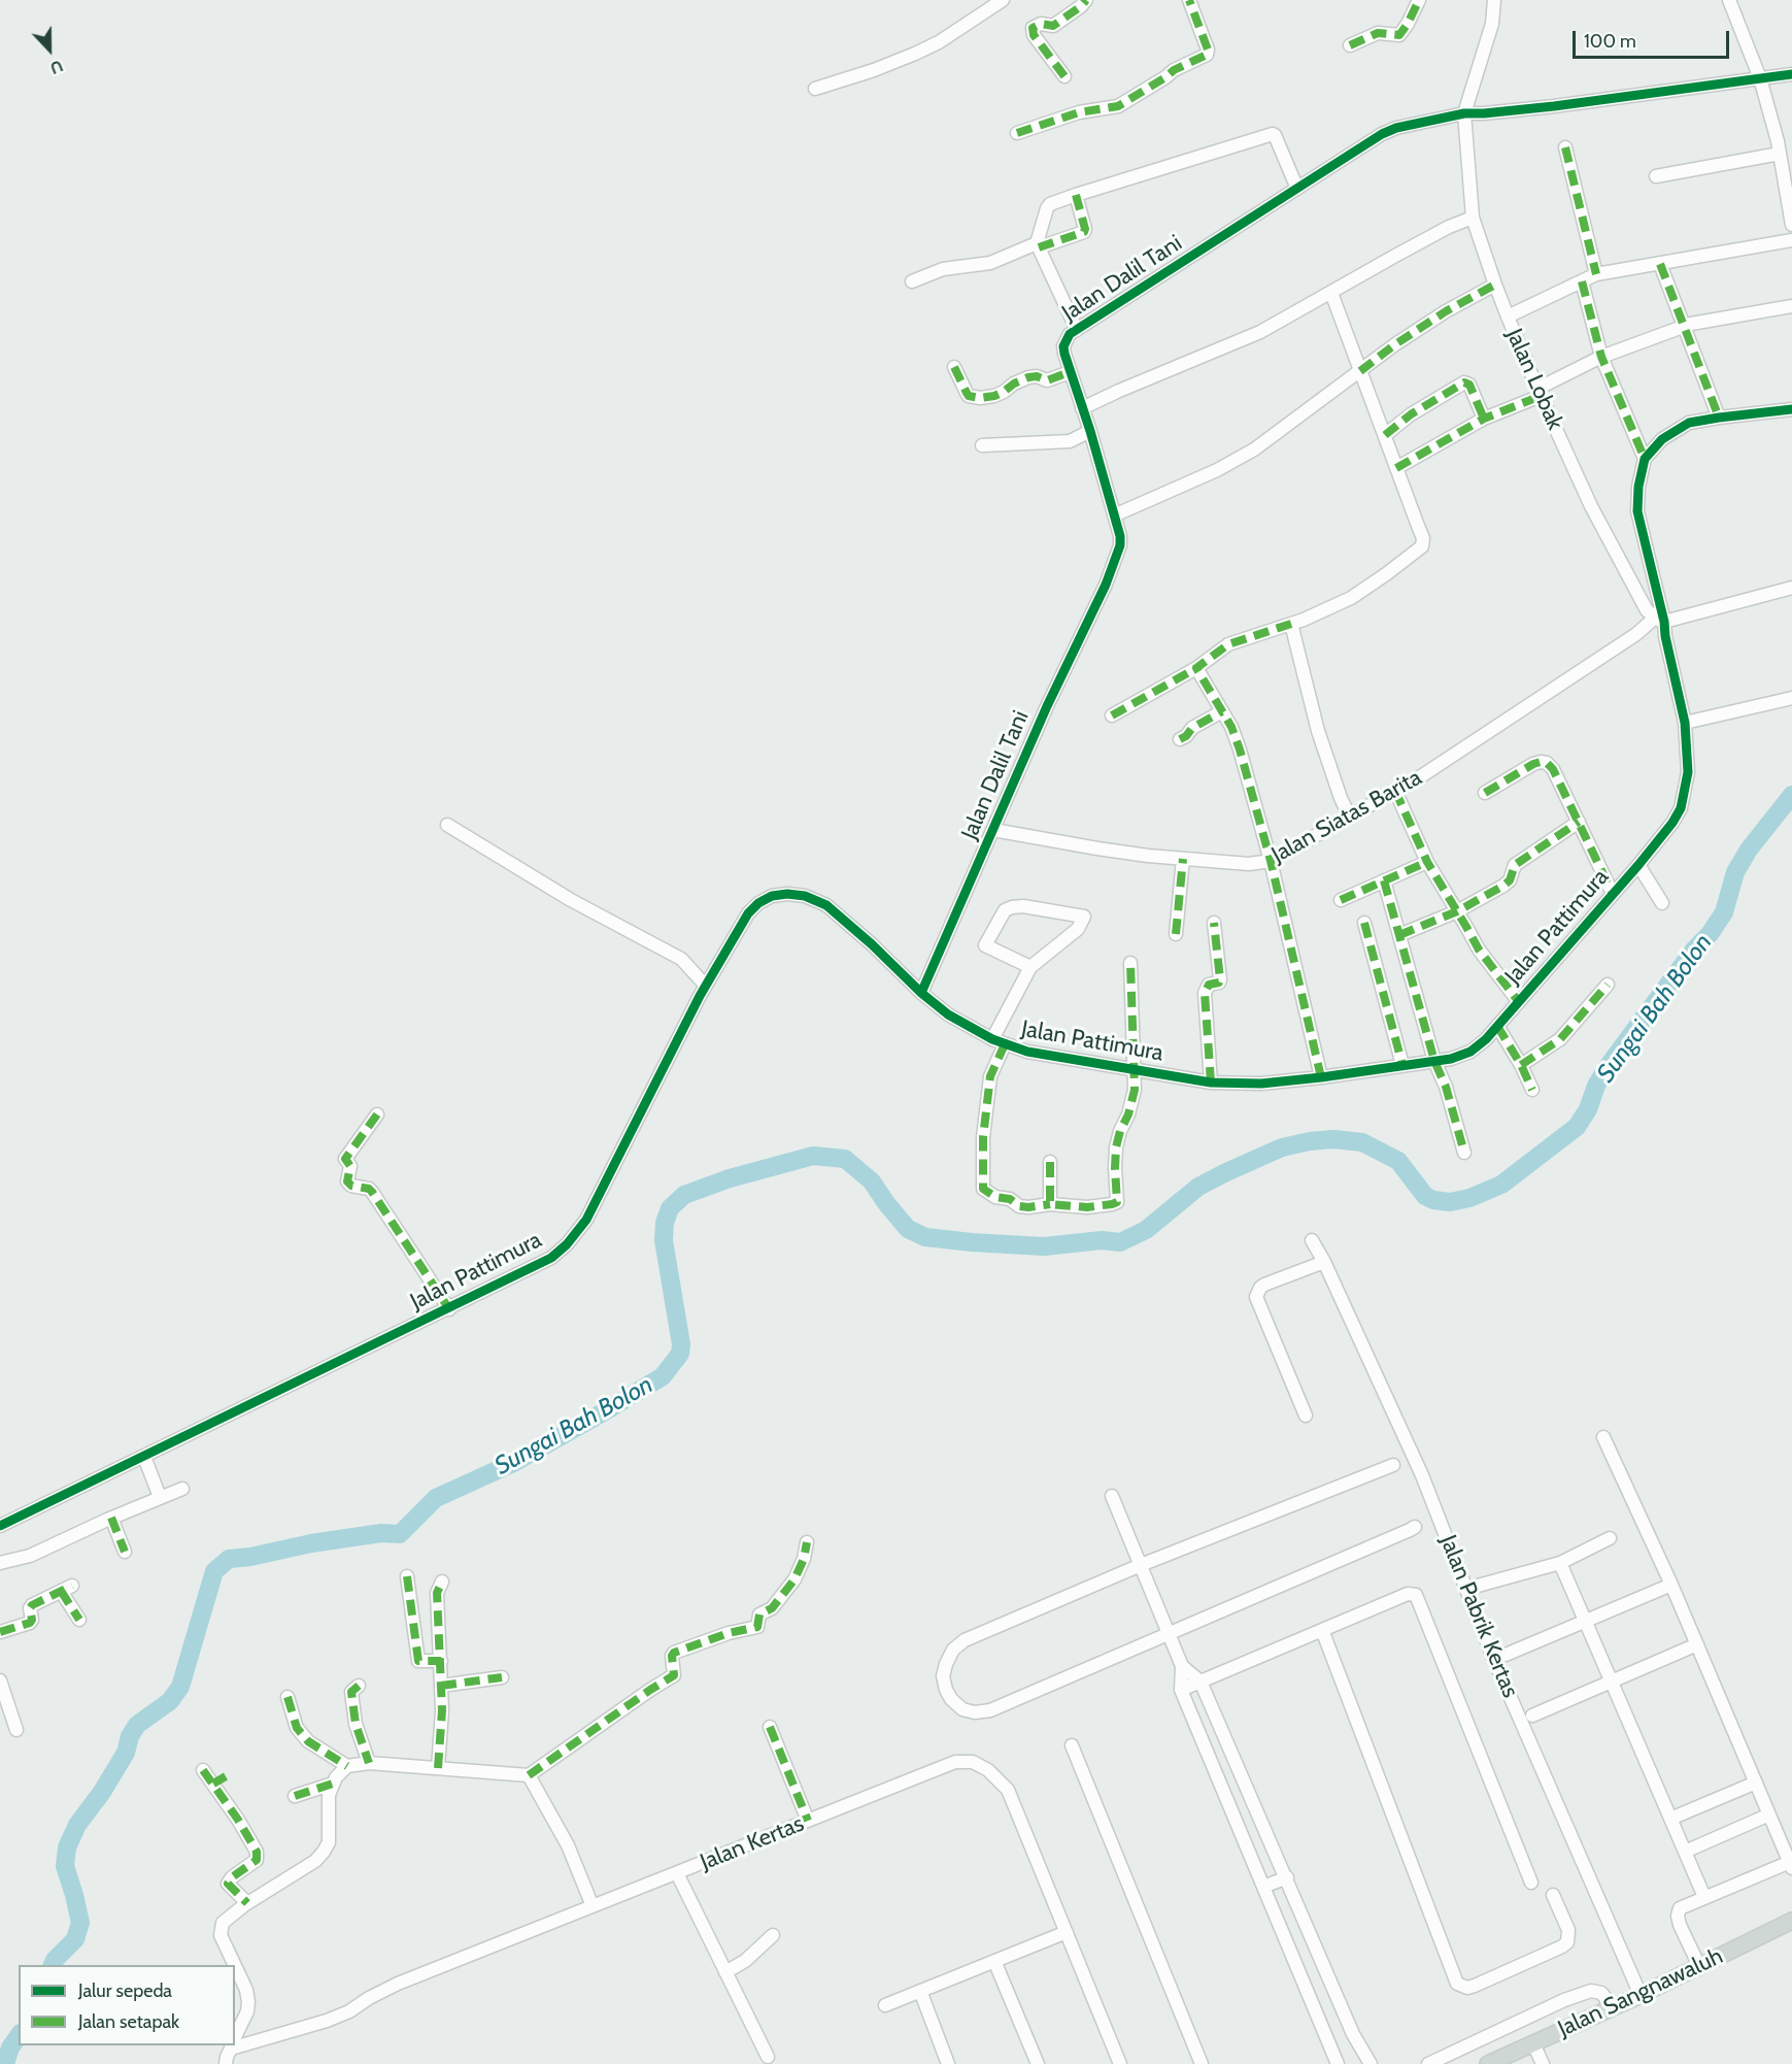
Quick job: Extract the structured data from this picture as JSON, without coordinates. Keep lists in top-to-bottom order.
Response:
{
  "streets": {
    "main road": ["Jalan Sangnawaluh"],
    "street": [
      "Jalan Dalil Tani",
      "Jalan Lobak",
      "Jalan Siatas Barita",
      "Jalan Pattimura",
      "Jalan Pabrik Kertas",
      "Jalan Kertas"
    ]
  },
  "crossings": [
    ["Jalan Dalil Tani", "Jalan Lobak"],
    ["Jalan Dalil Tani", "Jalan Siatas Barita"],
    ["Jalan Dalil Tani", "Jalan Pattimura"],
    ["Jalan Lobak", "Jalan Siatas Barita"],
    ["Jalan Lobak", "Jalan Pattimura"],
    ["Jalan Siatas Barita", "Jalan Pattimura"],
    ["Jalan Pabrik Kertas", "Jalan Sangnawaluh"]
  ],
  "water": ["Sungai Bah Bolon"],
  "legend": ["Jalur sepeda", "Jalan setapak"],
  "scale_bar": "100 m",
  "north": "bottom"
}
